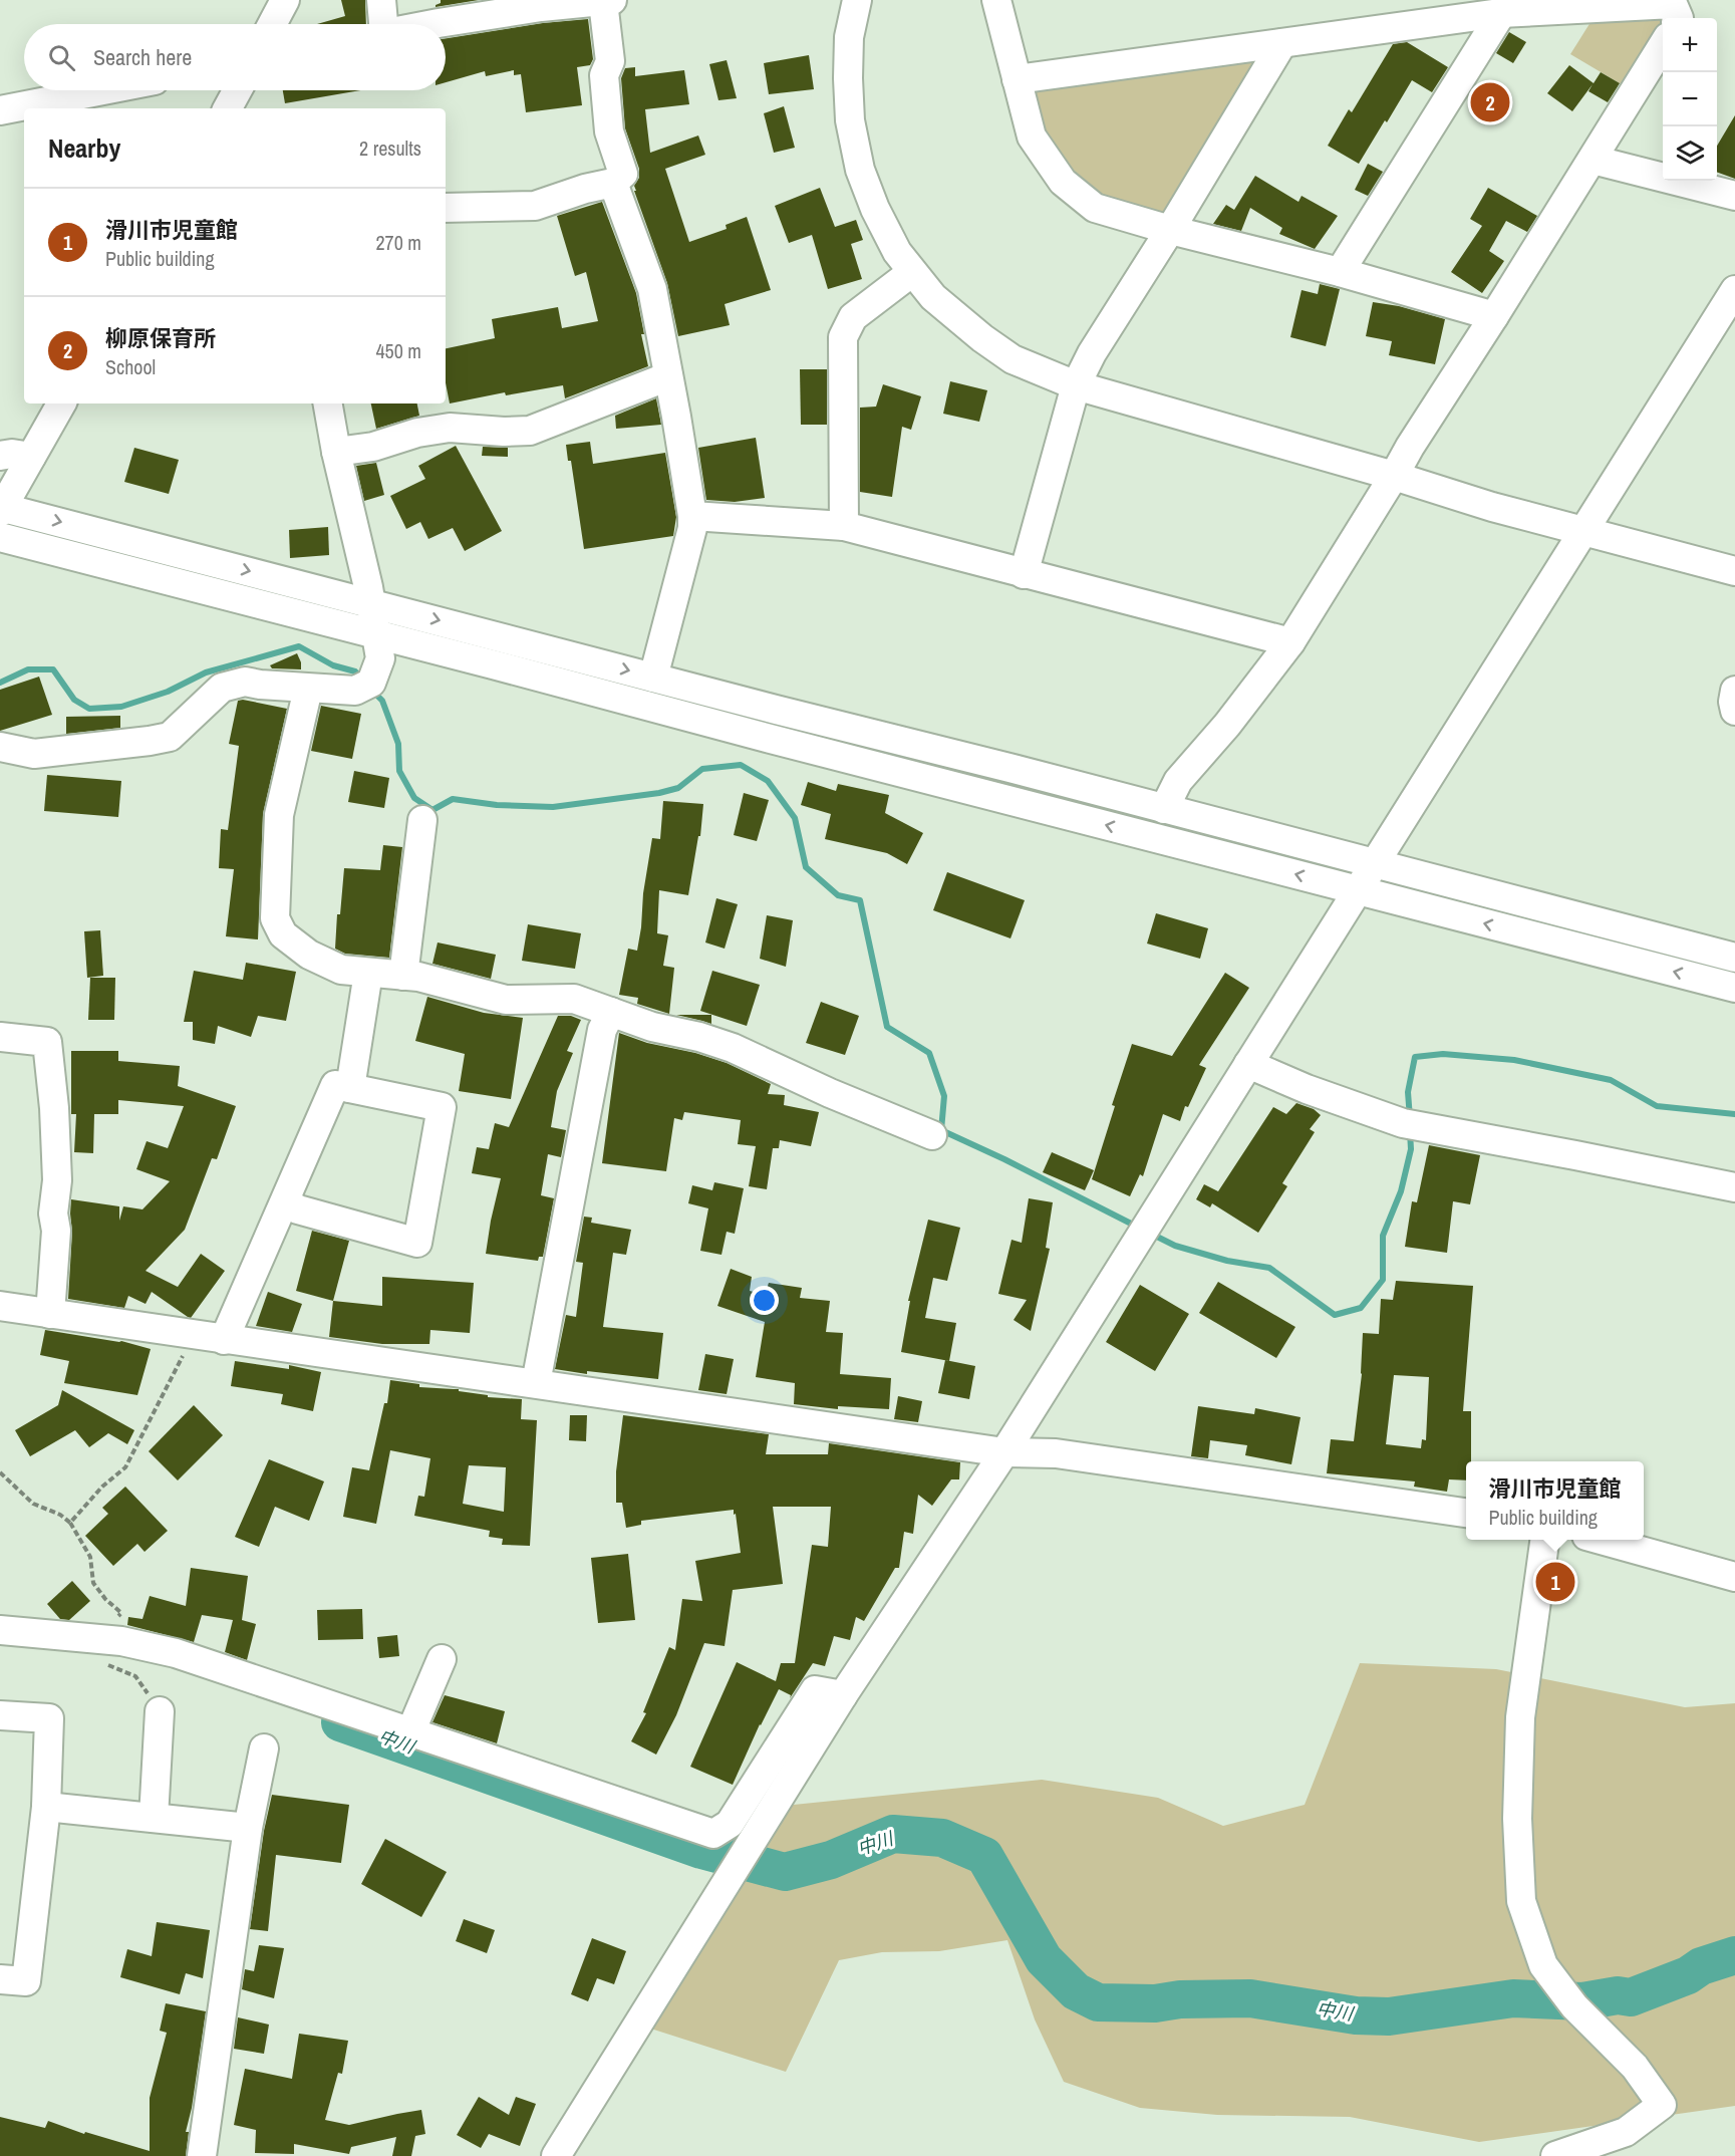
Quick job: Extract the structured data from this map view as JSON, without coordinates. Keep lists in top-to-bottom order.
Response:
{
  "water": ["中川"],
  "page": {
    "map_buttons": ["+", "−"],
    "search": "Search here",
    "pins": ["2", "1"],
    "heading": ["Nearby", "2 results"],
    "list": [
      {
        "mark": "1",
        "name": "滑川市児童館",
        "note": "Public building",
        "value": "270 m"
      },
      {
        "mark": "2",
        "name": "柳原保育所",
        "note": "School",
        "value": "450 m"
      }
    ],
    "popup": ["滑川市児童館", "Public building"]
  }
}
